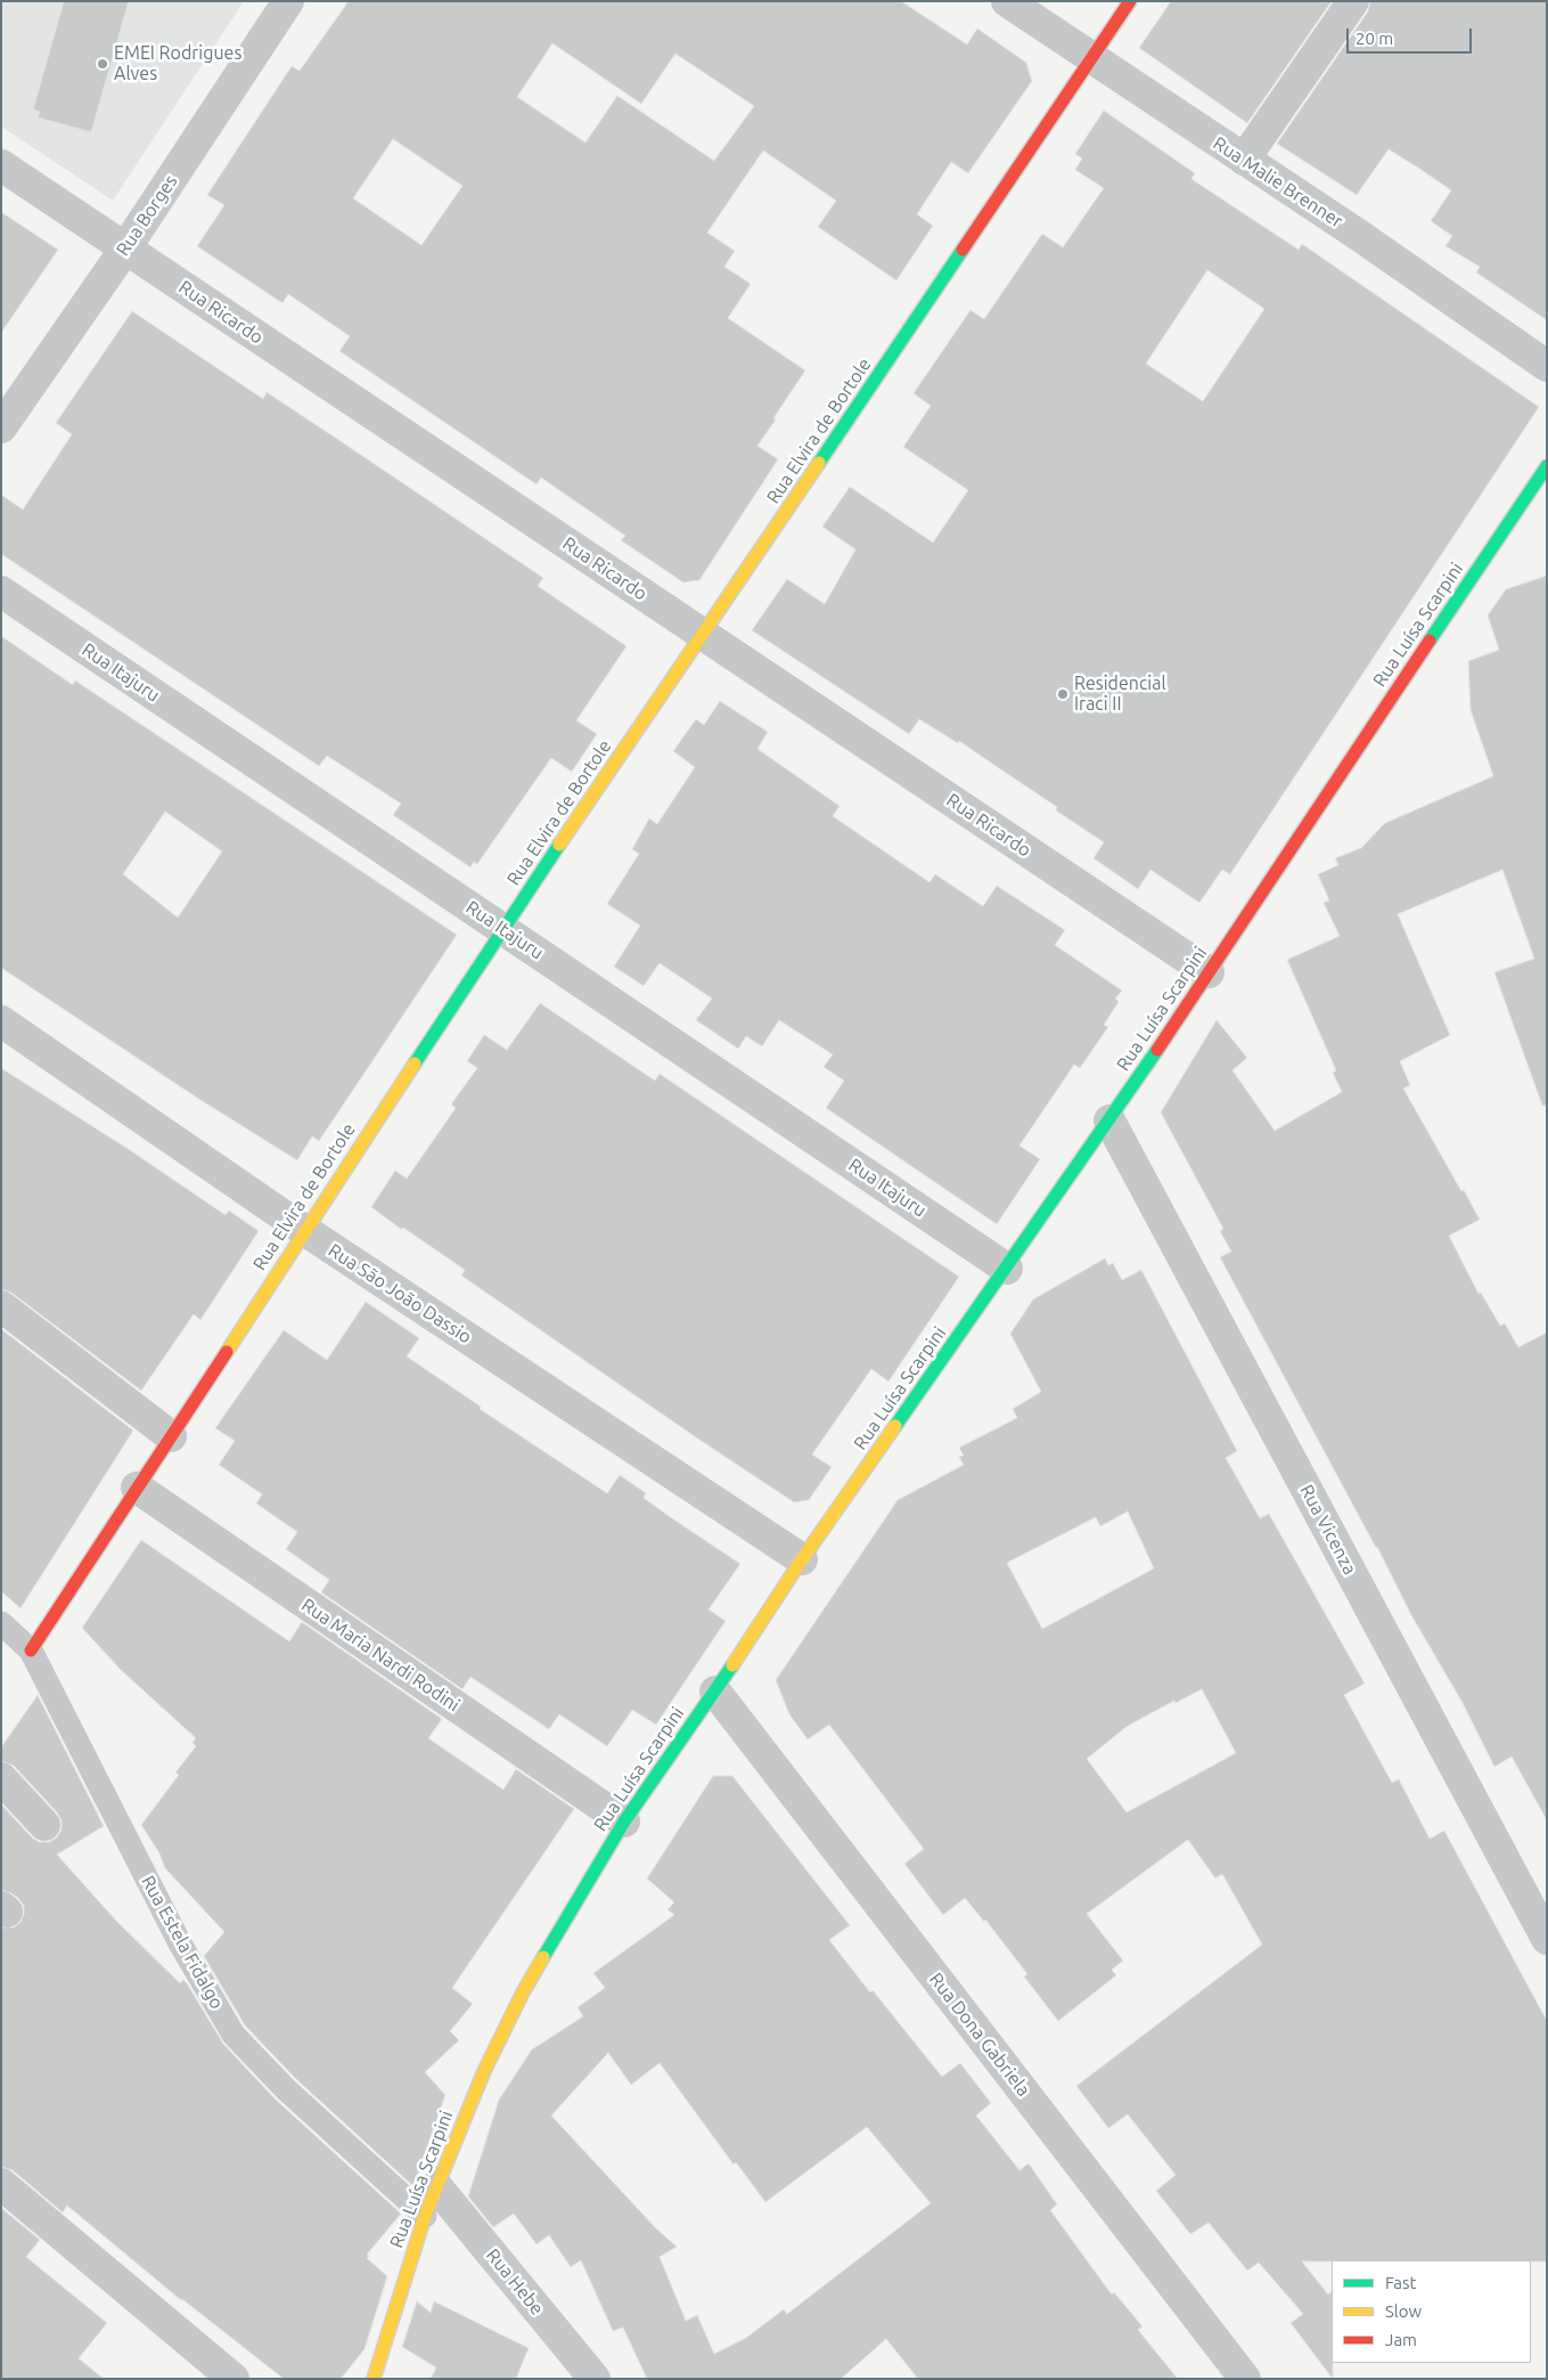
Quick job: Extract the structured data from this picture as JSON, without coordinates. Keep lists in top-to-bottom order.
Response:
{
  "streets": {
    "street": [
      "Rua Malie Brenner",
      "Rua Borges",
      "Rua Ricardo",
      "Rua Elvira de Bortole",
      "Rua Luísa Scarpini",
      "Rua Itajuru",
      "Rua São João Dassio",
      "Rua Vicenza",
      "Rua Maria Nardi Rodini",
      "Rua Dona Gabriela",
      "Rua Hebe"
    ],
    "lane": ["Rua Estela Fidalgo"]
  },
  "crossings": [
    ["Rua Malie Brenner", "Rua Elvira de Bortole"],
    ["Rua Borges", "Rua Ricardo"],
    ["Rua Ricardo", "Rua Elvira de Bortole"],
    ["Rua Ricardo", "Rua Luísa Scarpini"],
    ["Rua Elvira de Bortole", "Rua Itajuru"],
    ["Rua Elvira de Bortole", "Rua São João Dassio"],
    ["Rua Elvira de Bortole", "Rua Maria Nardi Rodini"],
    ["Rua Elvira de Bortole", "Rua Estela Fidalgo"],
    ["Rua Luísa Scarpini", "Rua Itajuru"],
    ["Rua Luísa Scarpini", "Rua São João Dassio"],
    ["Rua Luísa Scarpini", "Rua Vicenza"],
    ["Rua Luísa Scarpini", "Rua Maria Nardi Rodini"],
    ["Rua Luísa Scarpini", "Rua Estela Fidalgo"],
    ["Rua Luísa Scarpini", "Rua Dona Gabriela"],
    ["Rua Luísa Scarpini", "Rua Hebe"]
  ],
  "places": ["EMEI Rodrigues Alves", "Residencial Iraci II"],
  "legend": ["Fast", "Slow", "Jam"],
  "scale_bar": "20 m"
}
